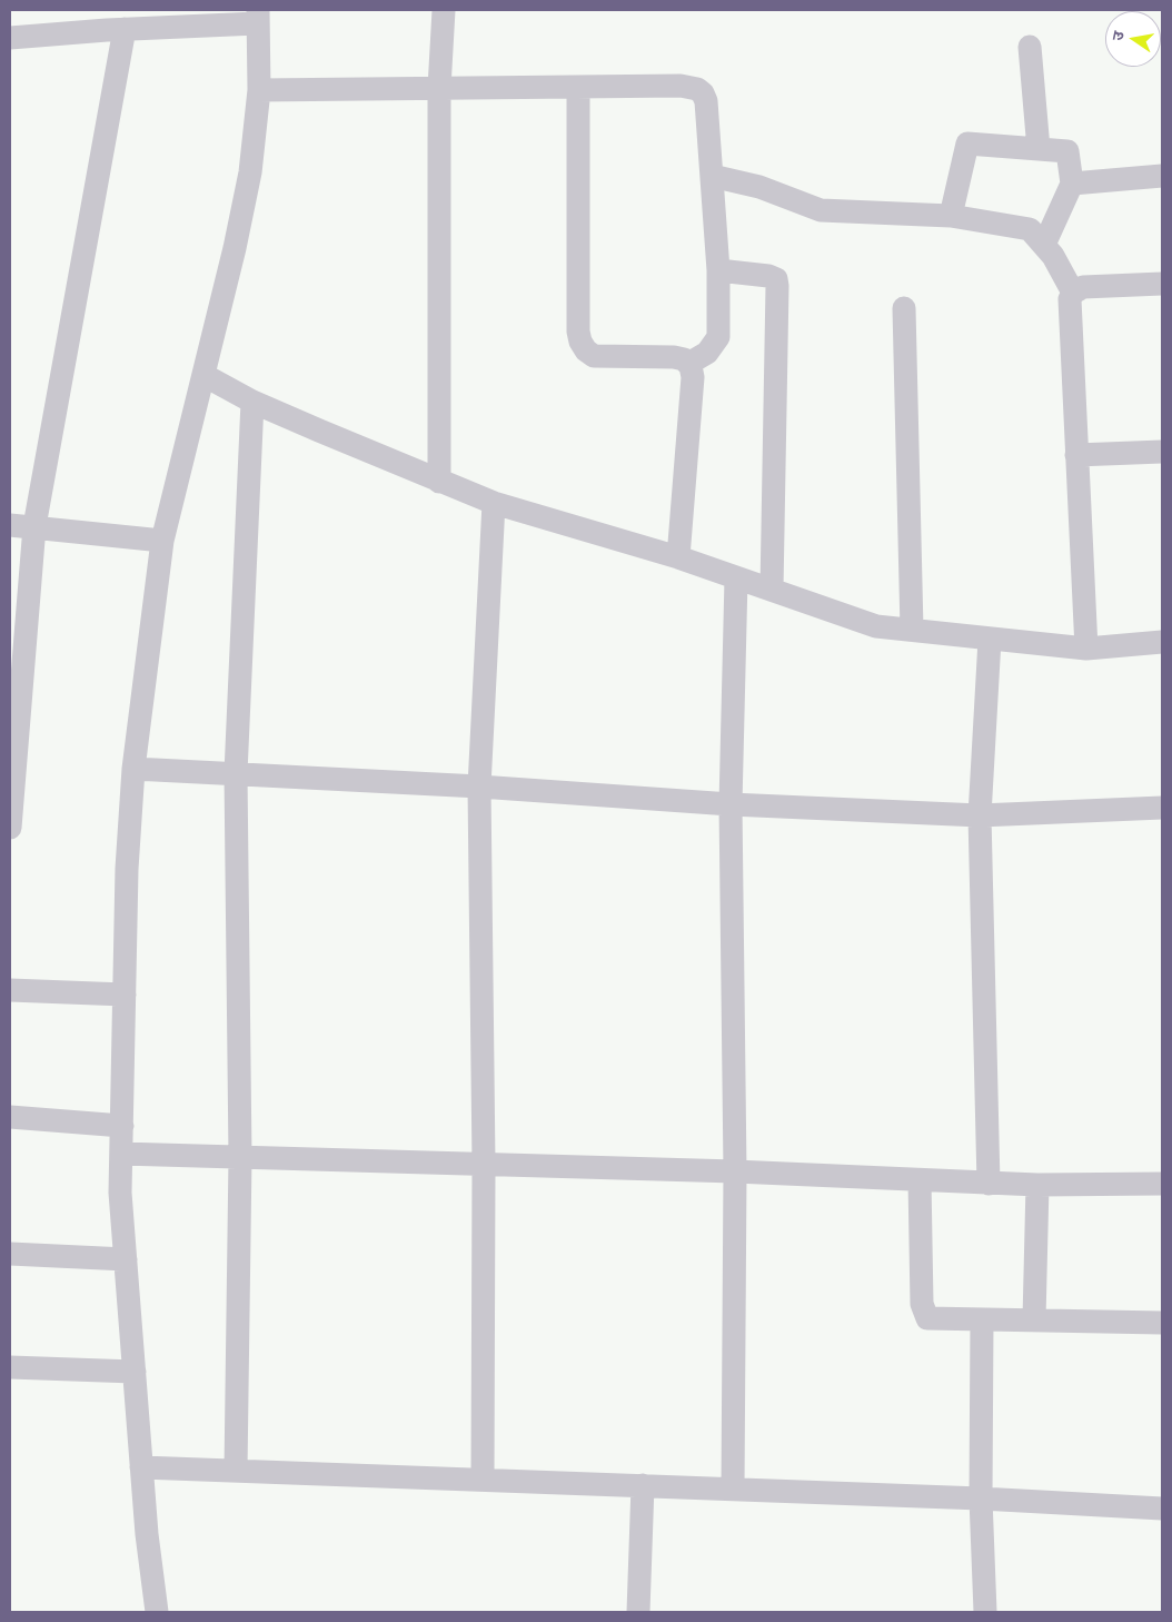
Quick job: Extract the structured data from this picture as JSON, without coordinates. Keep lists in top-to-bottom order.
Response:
{
  "north": "left"
}
